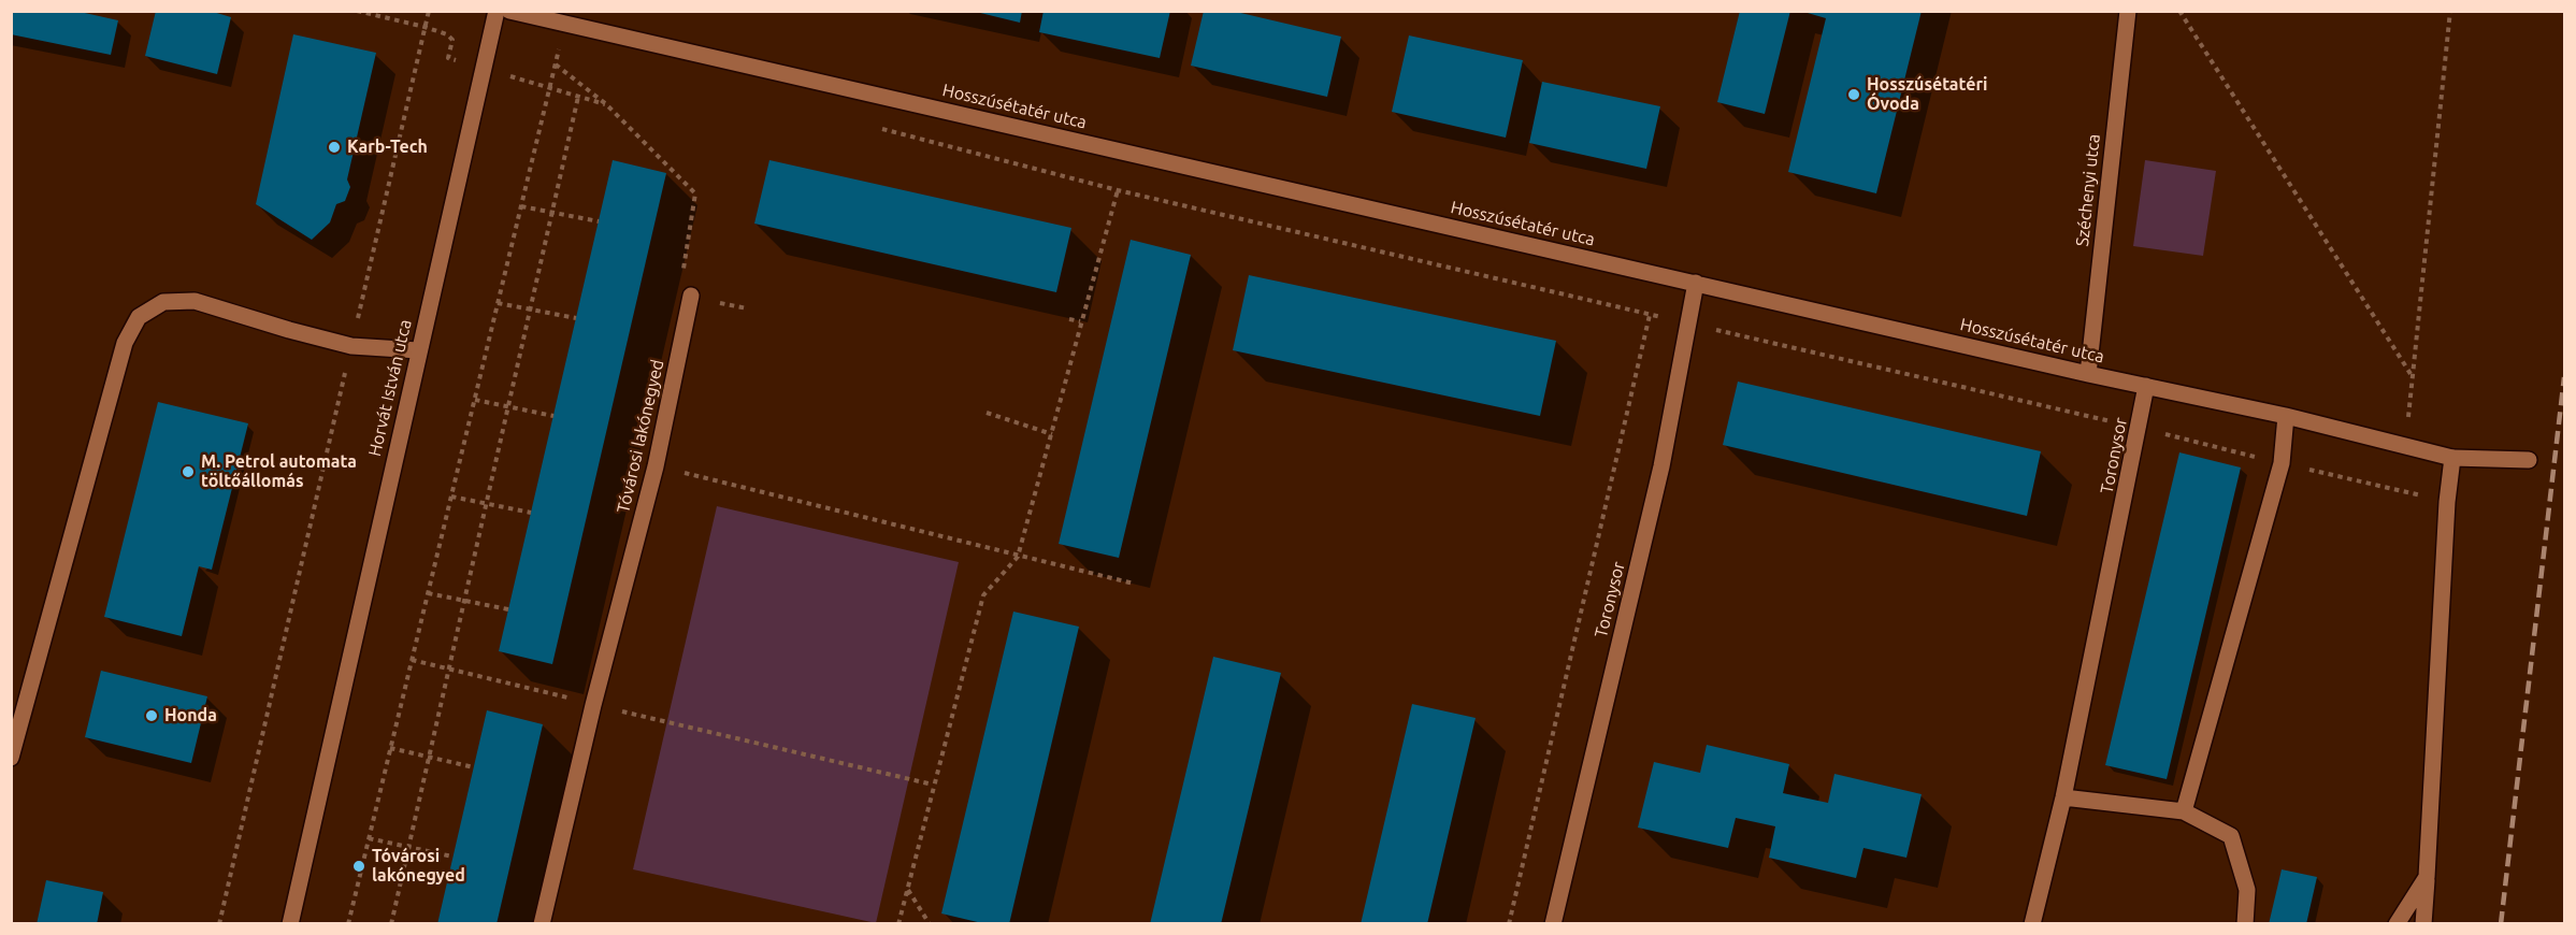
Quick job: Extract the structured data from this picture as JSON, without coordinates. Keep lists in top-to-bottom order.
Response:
{
  "streets": {
    "street": [
      "Hosszúsétatér utca",
      "Széchenyi utca",
      "Horvát István utca",
      "Tóvárosi lakónegyed",
      "Toronysor"
    ]
  },
  "crossings": [
    ["Hosszúsétatér utca", "Széchenyi utca"],
    ["Hosszúsétatér utca", "Toronysor"]
  ],
  "places": [
    "Hosszúsétatéri Óvoda",
    "Karb-Tech",
    "M. Petrol automata töltőállomás",
    "Honda",
    "Tóvárosi lakónegyed"
  ]
}
